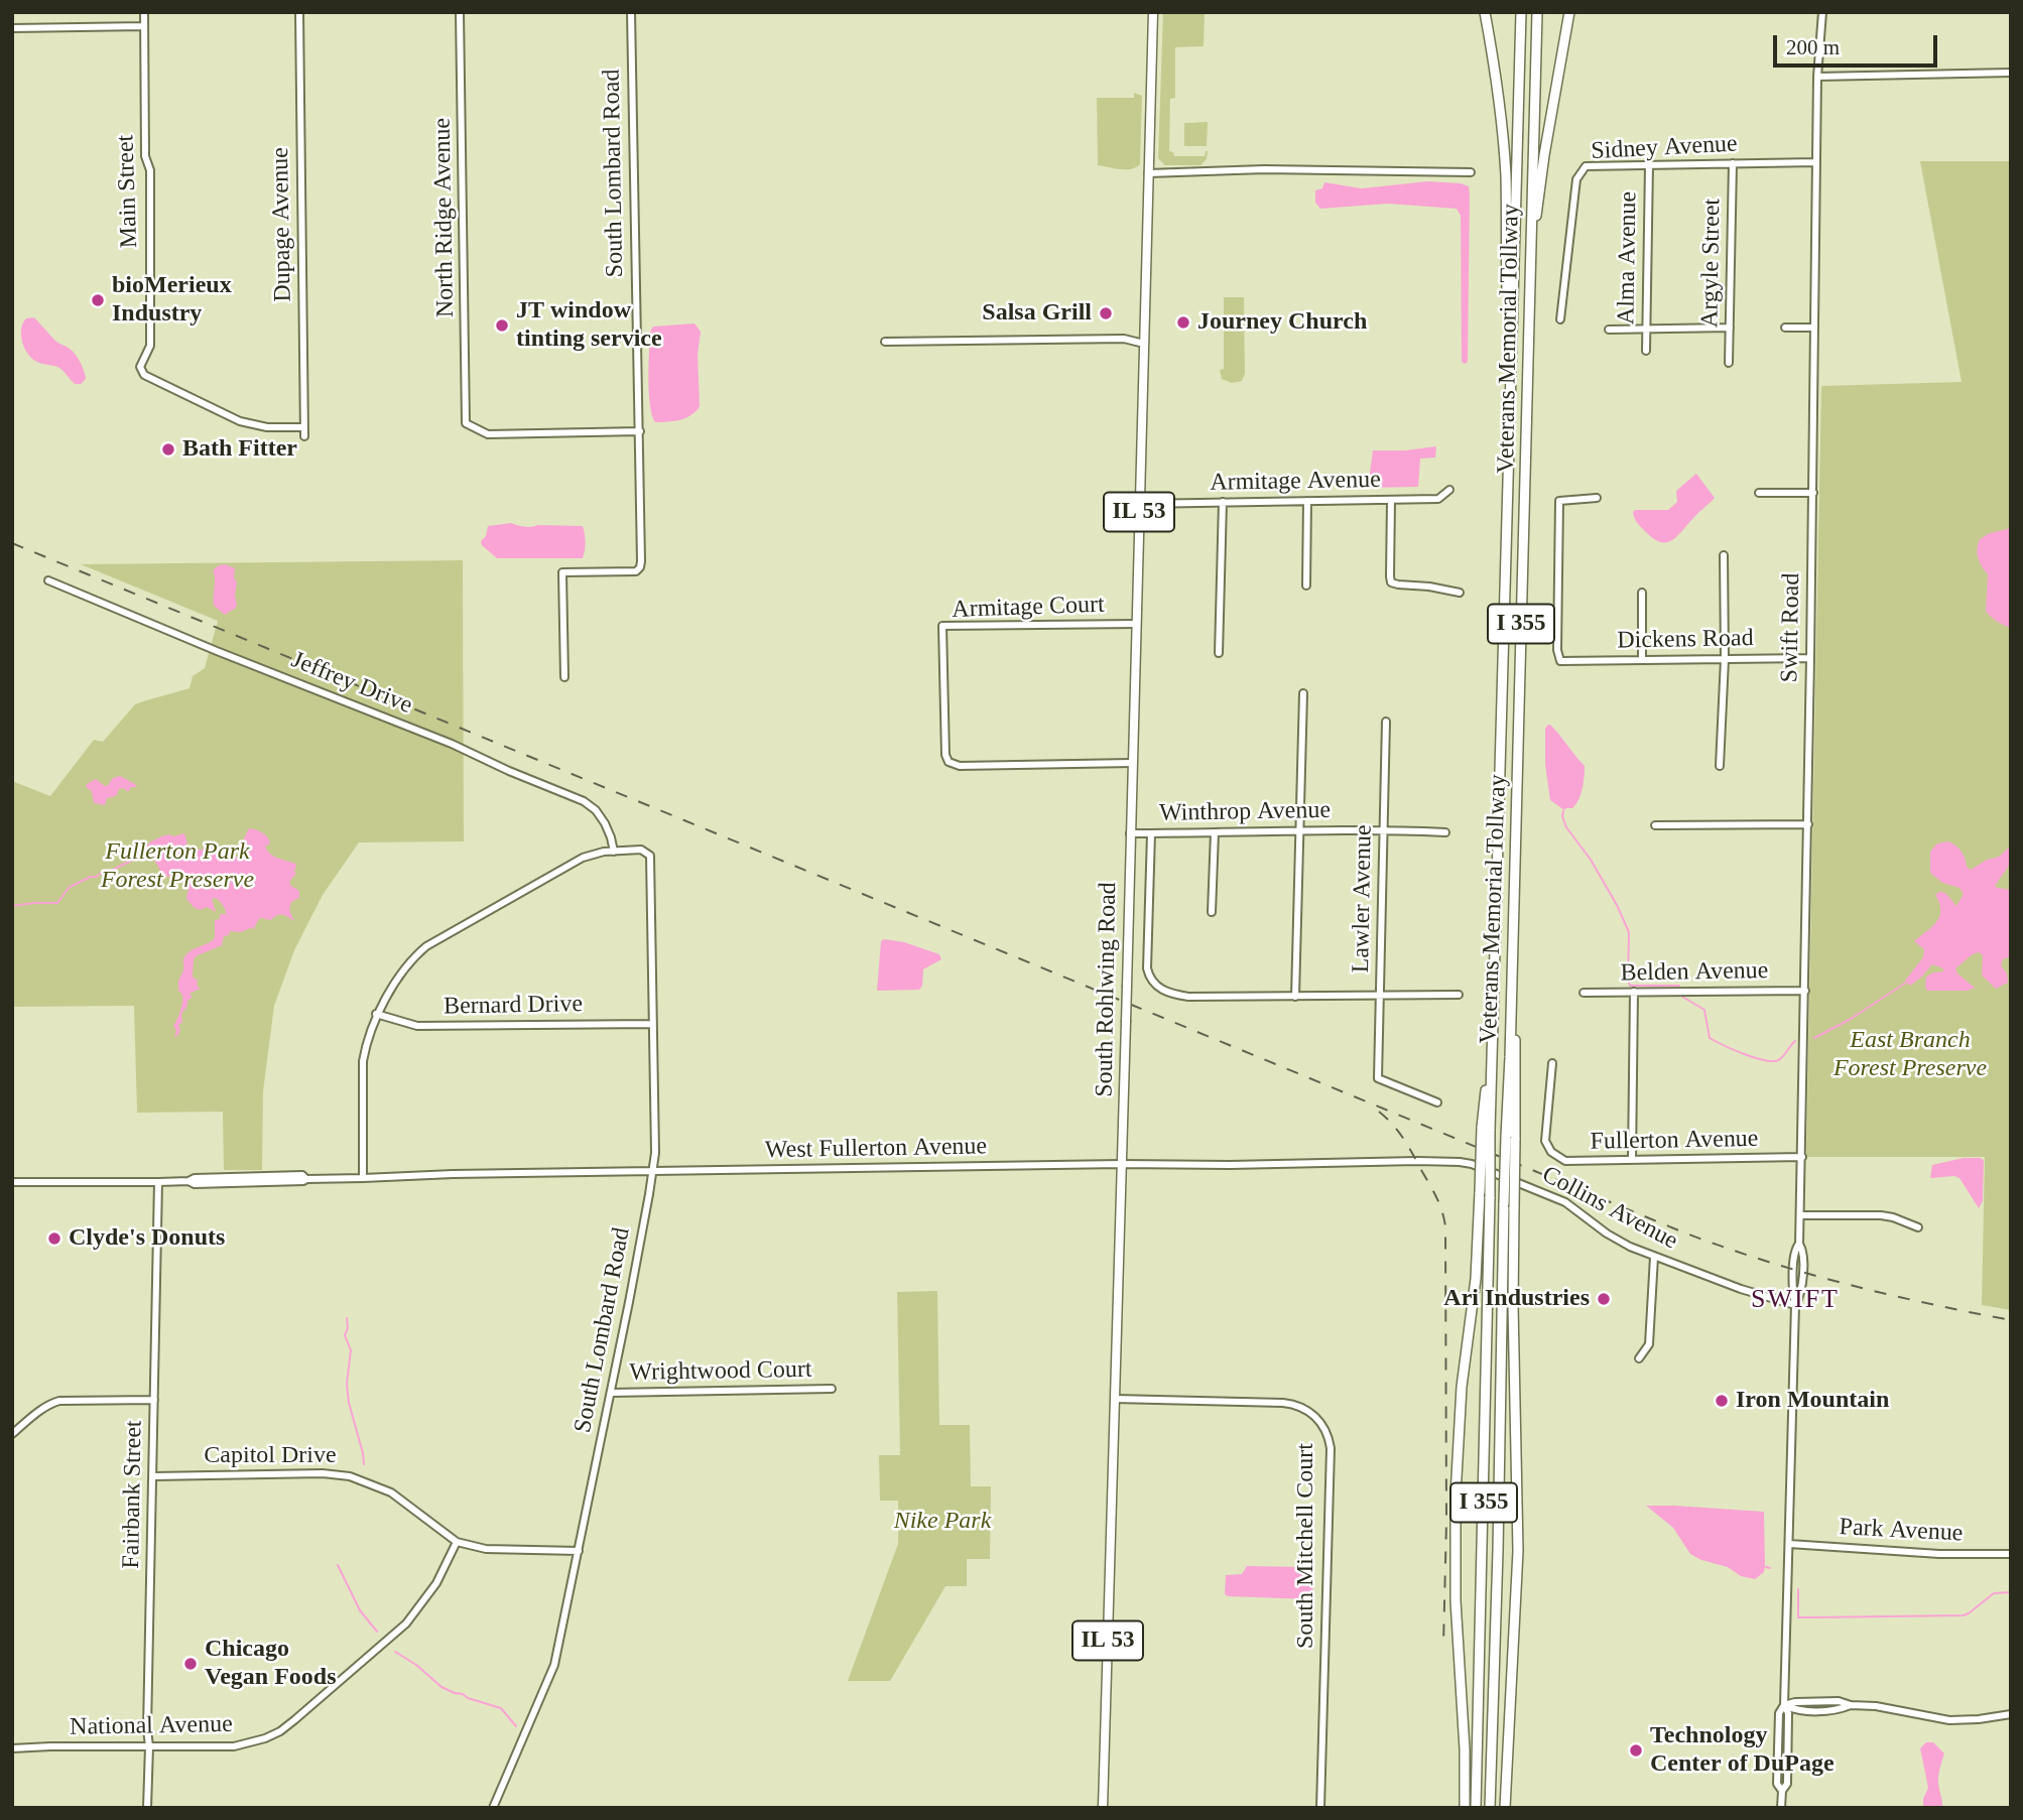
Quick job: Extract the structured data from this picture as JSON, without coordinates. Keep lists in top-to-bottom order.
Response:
{
  "streets": {
    "highway": ["Veterans Memorial Tollway", "I 355"],
    "main road": ["IL 53", "South Rohlwing Road"],
    "street": [
      "Sidney Avenue",
      "South Lombard Road",
      "Main Street",
      "North Ridge Avenue",
      "Dupage Avenue",
      "Alma Avenue",
      "Argyle Street",
      "Armitage Avenue",
      "Armitage Court",
      "Swift Road",
      "Dickens Road",
      "Jeffrey Drive",
      "Winthrop Avenue",
      "Lawler Avenue",
      "Belden Avenue",
      "Bernard Drive",
      "Fullerton Avenue",
      "West Fullerton Avenue",
      "Collins Avenue",
      "Wrightwood Court",
      "Capitol Drive",
      "Fairbank Street",
      "Park Avenue",
      "South Mitchell Court",
      "National Avenue"
    ]
  },
  "crossings": [
    ["Sidney Avenue", "Alma Avenue"],
    ["Sidney Avenue", "Argyle Street"],
    ["Sidney Avenue", "Swift Road"],
    ["South Lombard Road", "North Ridge Avenue"],
    ["South Lombard Road", "Jeffrey Drive"],
    ["South Lombard Road", "Bernard Drive"],
    ["South Lombard Road", "West Fullerton Avenue"],
    ["South Lombard Road", "Wrightwood Court"],
    ["South Lombard Road", "Capitol Drive"],
    ["Main Street", "Dupage Avenue"],
    ["Armitage Avenue", "South Rohlwing Road"],
    ["IL 53", "South Rohlwing Road"],
    ["Armitage Court", "South Rohlwing Road"],
    ["Swift Road", "Dickens Road"],
    ["Swift Road", "Belden Avenue"],
    ["Swift Road", "Fullerton Avenue"],
    ["Swift Road", "Collins Avenue"],
    ["Swift Road", "Park Avenue"],
    ["Winthrop Avenue", "Lawler Avenue"],
    ["Winthrop Avenue", "South Rohlwing Road"],
    ["South Rohlwing Road", "West Fullerton Avenue"],
    ["South Rohlwing Road", "South Mitchell Court"],
    ["West Fullerton Avenue", "Collins Avenue"],
    ["West Fullerton Avenue", "Fairbank Street"],
    ["Capitol Drive", "Fairbank Street"],
    ["Capitol Drive", "National Avenue"],
    ["Fairbank Street", "National Avenue"]
  ],
  "districts": ["SWIFT"],
  "parks": ["Fullerton Park Forest Preserve", "East Branch Forest Preserve", "Nike Park"],
  "places": [
    "bioMerieux Industry",
    "Salsa Grill",
    "Journey Church",
    "JT window tinting service",
    "Bath Fitter",
    "Clyde's Donuts",
    "Ari Industries",
    "Iron Mountain",
    "Chicago Vegan Foods",
    "Technology Center of DuPage"
  ],
  "scale_bar": "200 m"
}
